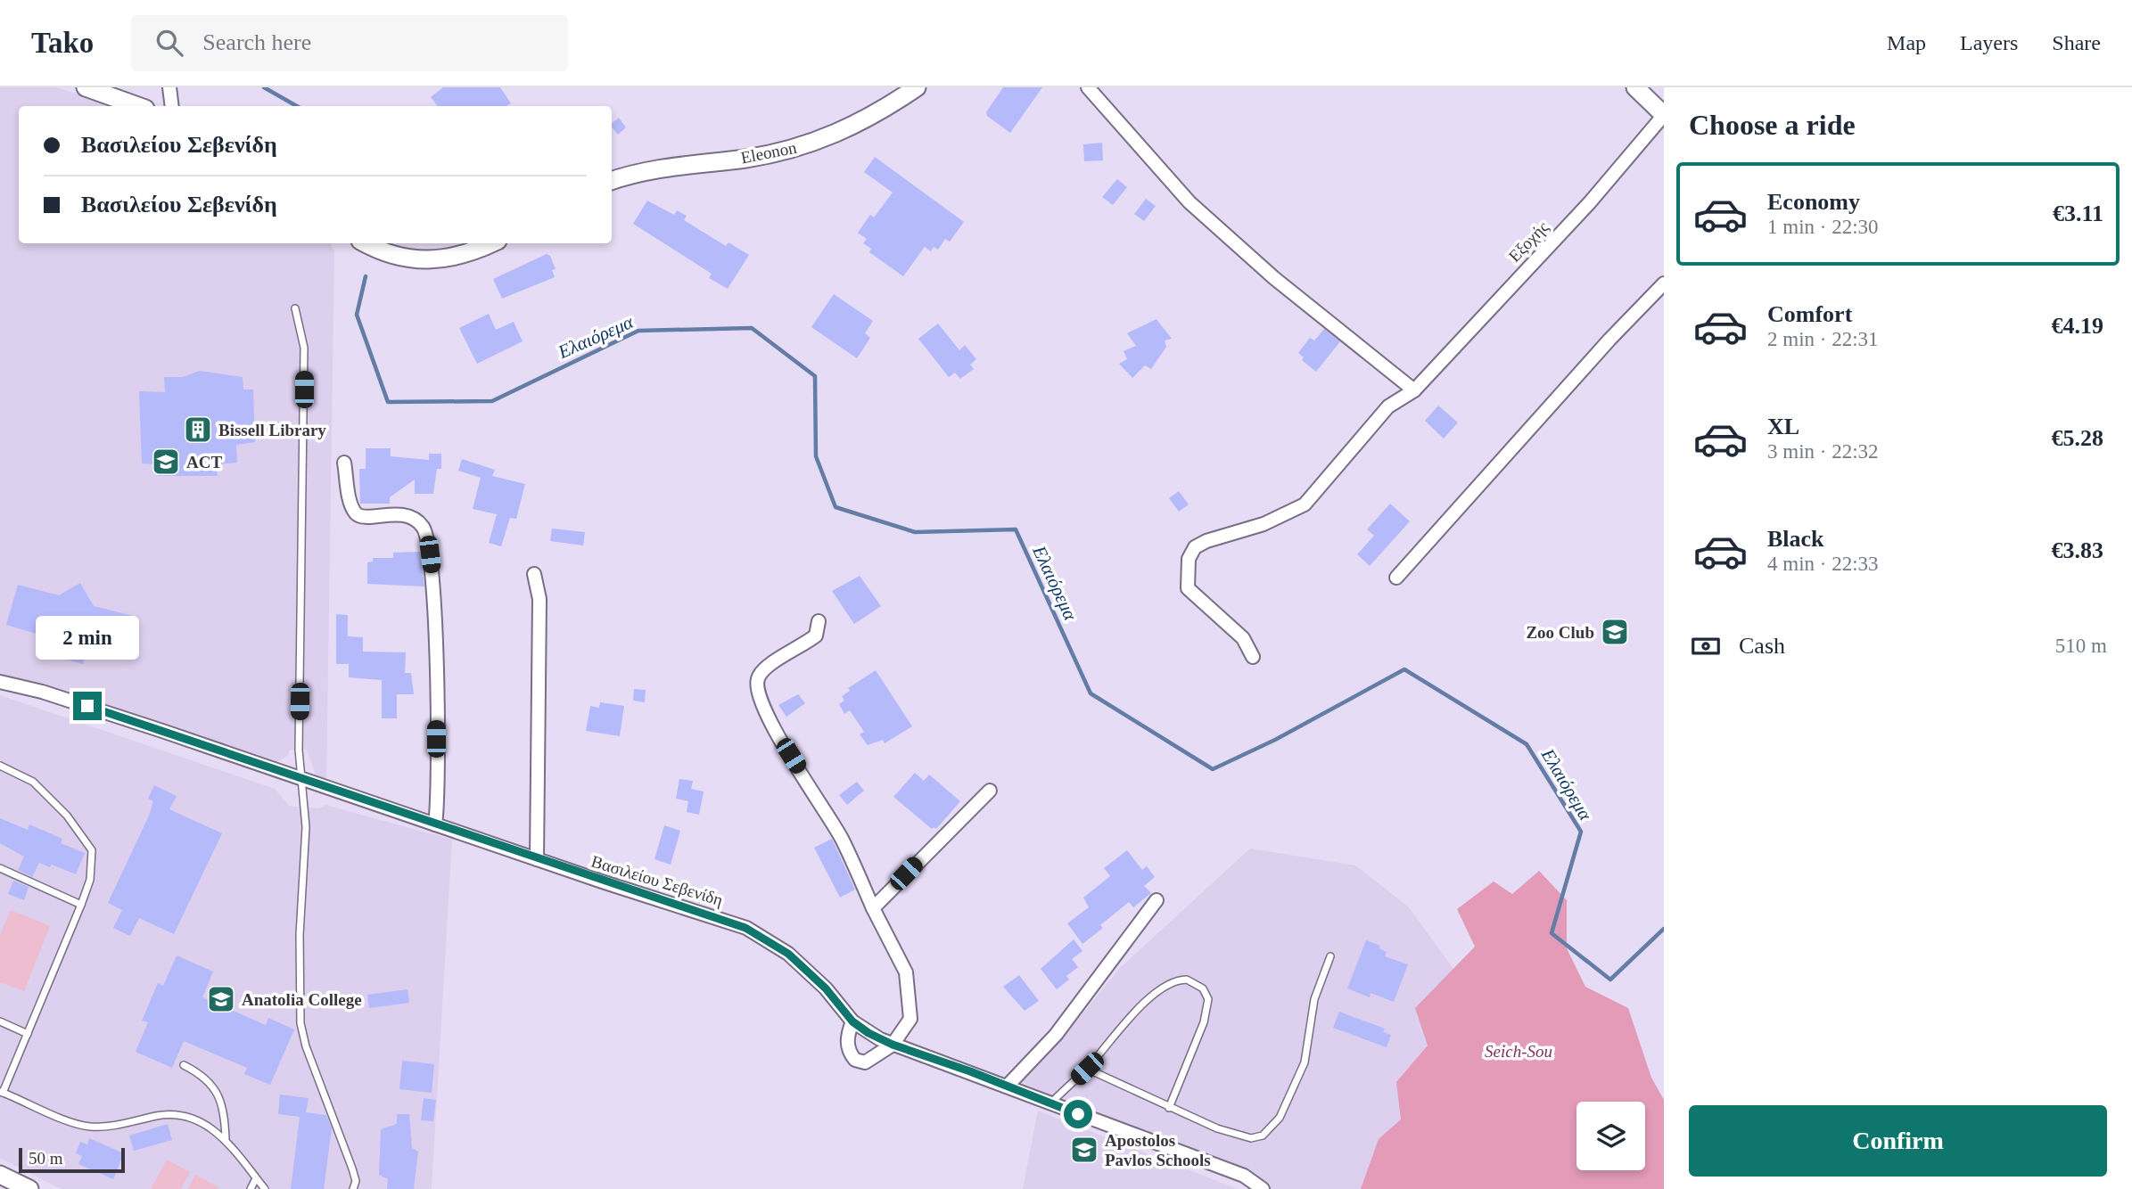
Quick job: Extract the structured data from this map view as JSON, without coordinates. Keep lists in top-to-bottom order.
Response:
{
  "streets": {
    "street": ["Eleonon", "Εξοχής", "Βασιλείου Σεβενίδη"]
  },
  "water": ["Ελαιόρεμα"],
  "parks": ["Seich-Sou"],
  "places": {
    "building": ["Bissell Library"],
    "school or university": [
      "ACT",
      "Zoo Club",
      "Anatolia College",
      "Apostolos Pavlos Schools"
    ]
  },
  "scale_bar": "50 m",
  "page": {
    "header": "Tako",
    "search": "Search here",
    "nav": ["Map", "Layers", "Share"],
    "heading": "Choose a ride",
    "banner": ["Βασιλείου Σεβενίδη", "Βασιλείου Σεβενίδη"],
    "list": [
      {
        "name": "Economy",
        "note": "1 min · 22:30",
        "value": "€3.11"
      },
      {
        "name": "Comfort",
        "note": "2 min · 22:31",
        "value": "€4.19"
      },
      {
        "name": "XL",
        "note": "3 min · 22:32",
        "value": "€5.28"
      },
      {
        "name": "Black",
        "note": "4 min · 22:33",
        "value": "€3.83"
      }
    ],
    "pay": ["Cash", "510 m"],
    "bubble": "2 min",
    "buttons": "Confirm",
    "scale": "50 m"
  }
}
